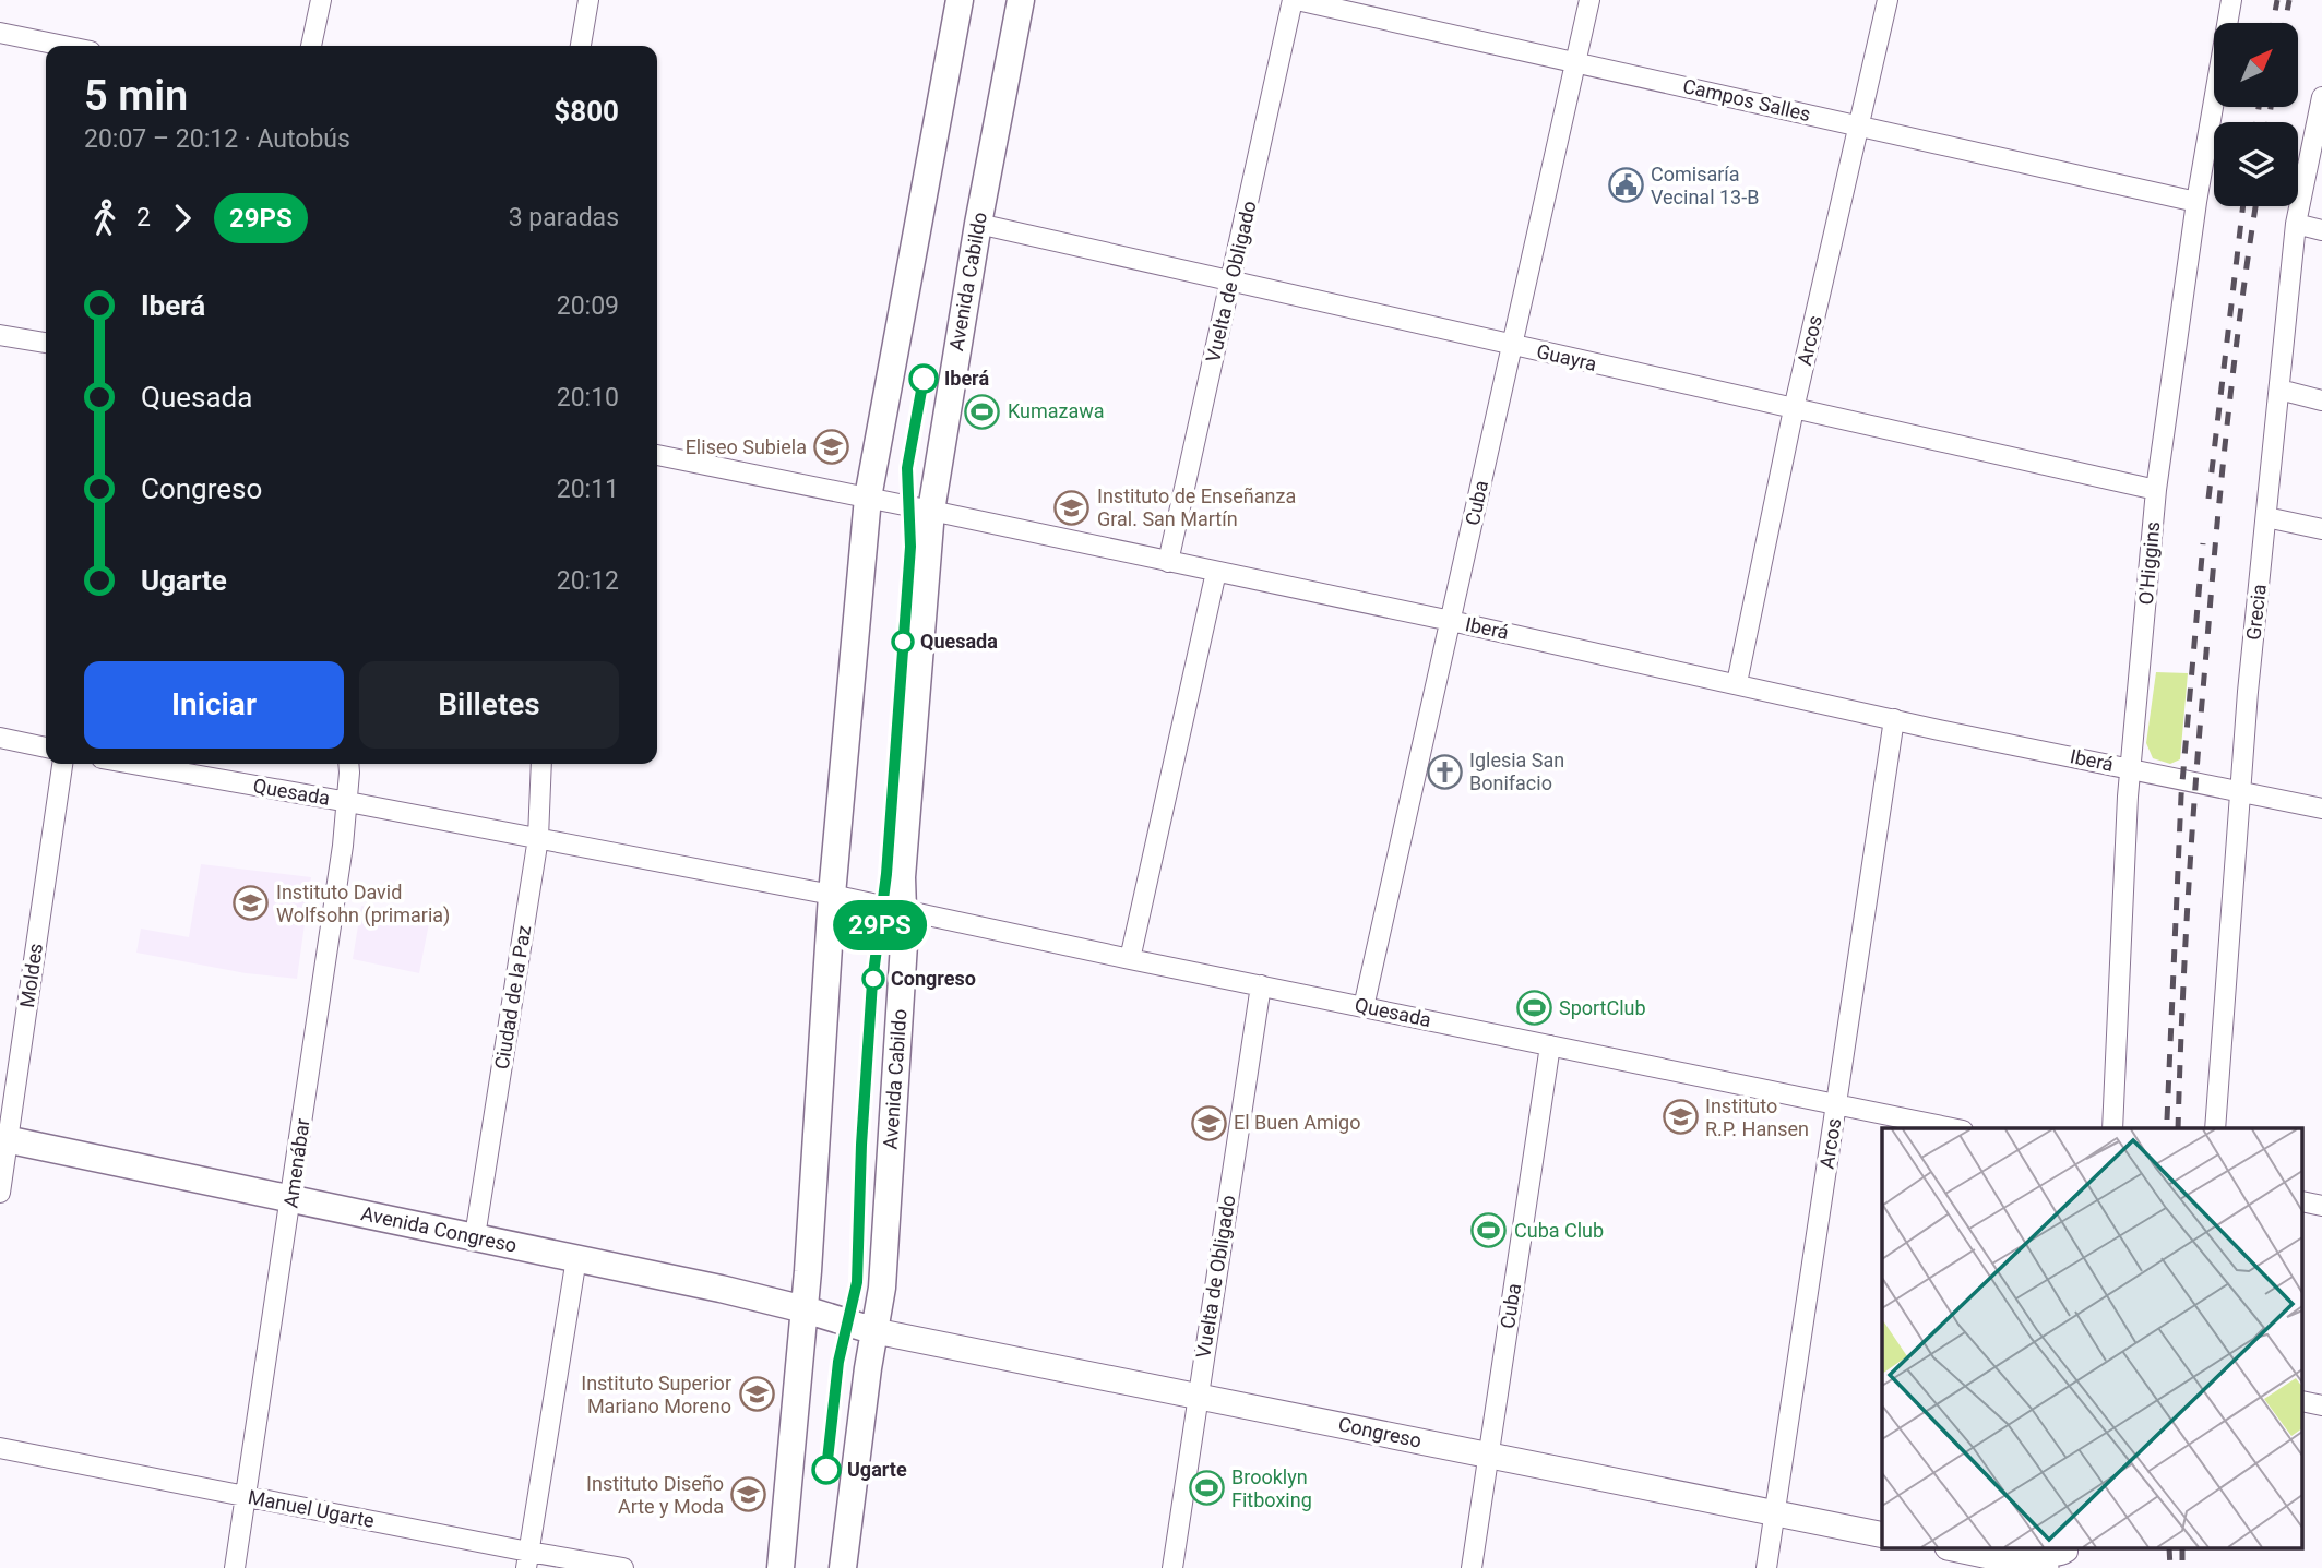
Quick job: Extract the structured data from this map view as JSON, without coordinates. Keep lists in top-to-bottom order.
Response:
{
  "streets": {
    "main road": ["Avenida Cabildo", "Avenida Congreso"],
    "street": [
      "Campos Salles",
      "Vuelta de Obligado",
      "Arcos",
      "Guayra",
      "Cuba",
      "O'Higgins",
      "Grecia",
      "Iberá",
      "Quesada",
      "Moldes",
      "Ciudad de la Paz",
      "Amenábar",
      "Congreso",
      "Manuel Ugarte"
    ]
  },
  "crossings": [
    ["Campos Salles", "Vuelta de Obligado"],
    ["Campos Salles", "Arcos"],
    ["Campos Salles", "Cuba"],
    ["Campos Salles", "O'Higgins"],
    ["Avenida Cabildo", "Guayra"],
    ["Avenida Cabildo", "Iberá"],
    ["Avenida Cabildo", "Quesada"],
    ["Avenida Cabildo", "Avenida Congreso"],
    ["Avenida Cabildo", "Congreso"],
    ["Vuelta de Obligado", "Guayra"],
    ["Vuelta de Obligado", "Iberá"],
    ["Vuelta de Obligado", "Quesada"],
    ["Vuelta de Obligado", "Congreso"],
    ["Arcos", "Guayra"],
    ["Arcos", "Iberá"],
    ["Arcos", "Quesada"],
    ["Arcos", "Congreso"],
    ["Guayra", "Cuba"],
    ["Guayra", "O'Higgins"],
    ["Cuba", "Iberá"],
    ["Cuba", "Quesada"],
    ["Cuba", "Congreso"],
    ["O'Higgins", "Iberá"],
    ["Grecia", "Iberá"],
    ["Quesada", "Ciudad de la Paz"],
    ["Quesada", "Amenábar"],
    ["Moldes", "Avenida Congreso"],
    ["Ciudad de la Paz", "Avenida Congreso"],
    ["Amenábar", "Avenida Congreso"],
    ["Amenábar", "Manuel Ugarte"],
    ["Avenida Congreso", "Congreso"]
  ],
  "places": {
    "public building": ["Comisaría Vecinal 13-B"],
    "other": [
      "Iberá",
      "Quesada",
      "Congreso",
      "Ugarte"
    ],
    "sports": [
      "Kumazawa",
      "SportClub",
      "Cuba Club",
      "Brooklyn Fitboxing"
    ],
    "school or university": [
      "Eliseo Subiela",
      "Instituto de Enseñanza Gral. San Martín",
      "Instituto David Wolfsohn (primaria)",
      "Instituto R.P. Hansen",
      "El Buen Amigo",
      "Instituto Superior Mariano Moreno",
      "Instituto Diseño Arte y Moda"
    ],
    "church": ["Iglesia San Bonifacio"]
  },
  "lines": ["bus line 29PS"],
  "north": "top right",
  "page": {
    "on_map": "29PS",
    "heading": ["5 min", "20:07 – 20:12 · Autobús", "$800"],
    "legs": ["2", "29PS", "3 paradas"],
    "list": [
      {
        "name": "Iberá",
        "value": "20:09"
      },
      {
        "name": "Quesada",
        "value": "20:10"
      },
      {
        "name": "Congreso",
        "value": "20:11"
      },
      {
        "name": "Ugarte",
        "value": "20:12"
      }
    ],
    "buttons": ["Iniciar", "Billetes"]
  }
}
